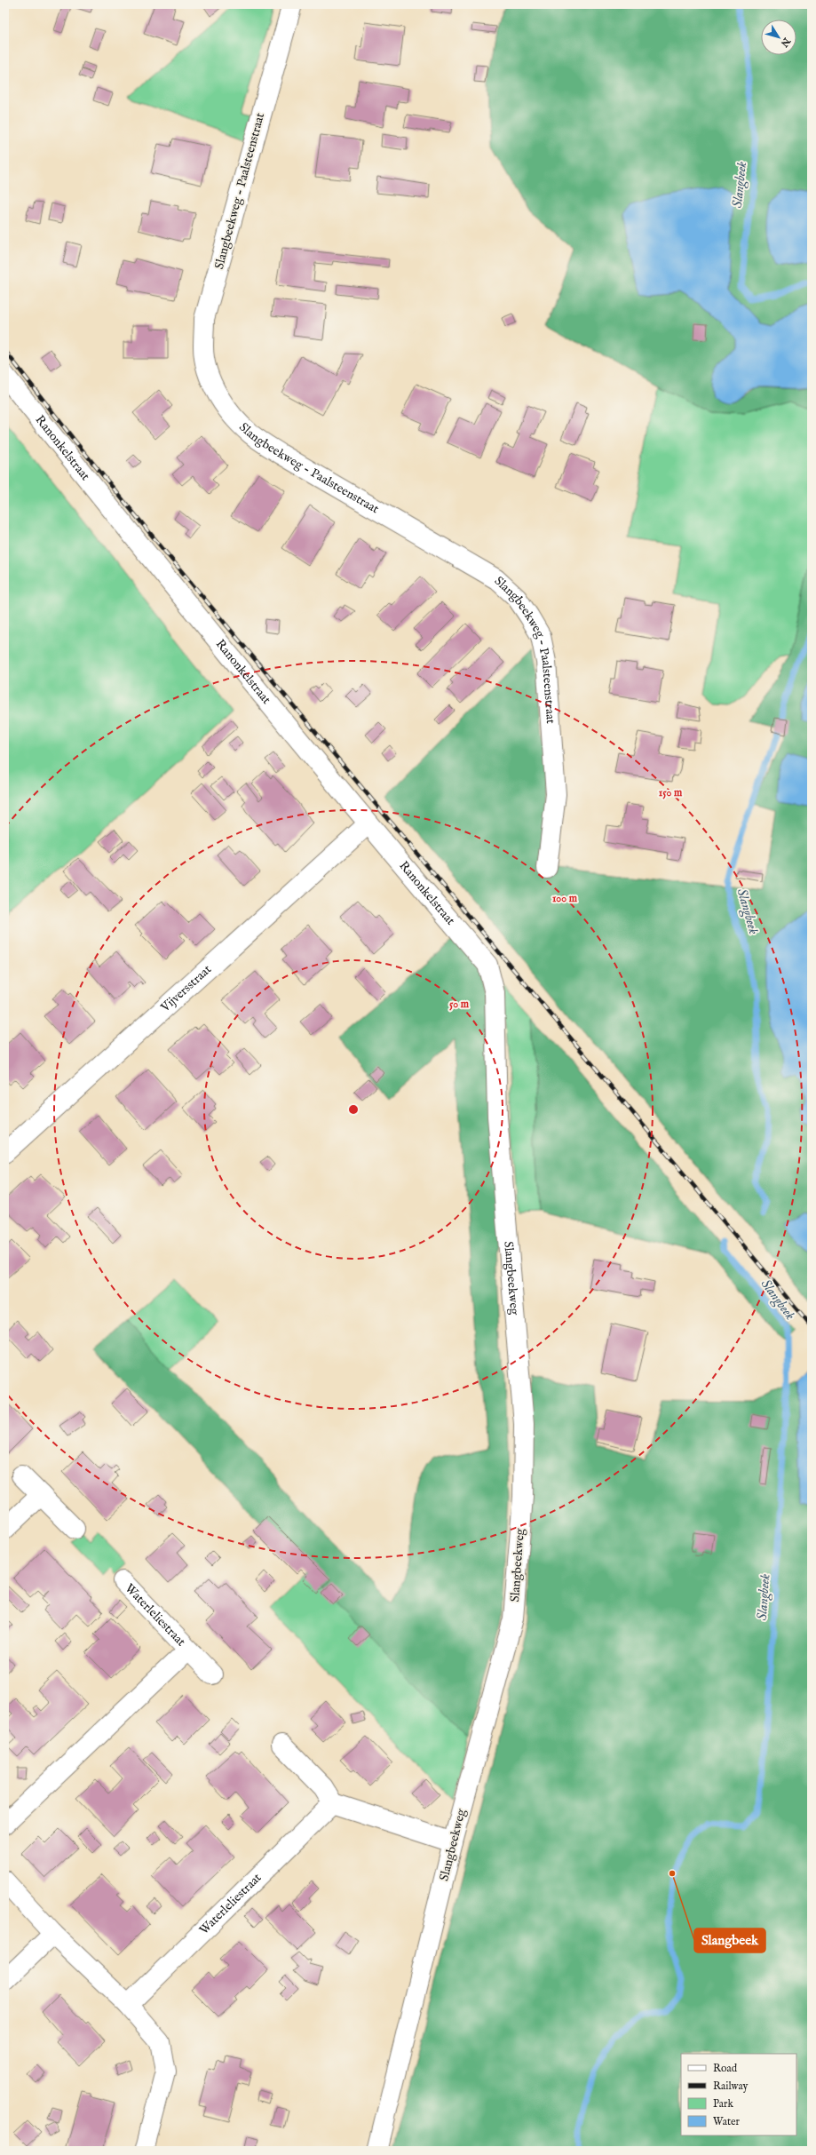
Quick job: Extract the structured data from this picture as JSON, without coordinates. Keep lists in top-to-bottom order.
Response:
{
  "streets": {
    "street": [
      "Slangbeekweg - Paalsteenstraat",
      "Ranonkelstraat",
      "Vijversstraat",
      "Slangbeekweg",
      "Waterleliestraat"
    ]
  },
  "crossings": [
    ["Ranonkelstraat", "Vijversstraat"],
    ["Ranonkelstraat", "Slangbeekweg"]
  ],
  "water": ["Slangbeek"],
  "places": ["Slangbeek"],
  "legend": [
    "Road",
    "Railway",
    "Park",
    "Water"
  ],
  "north": "bottom right",
  "rings": ["150 m", "100 m", "50 m"]
}
